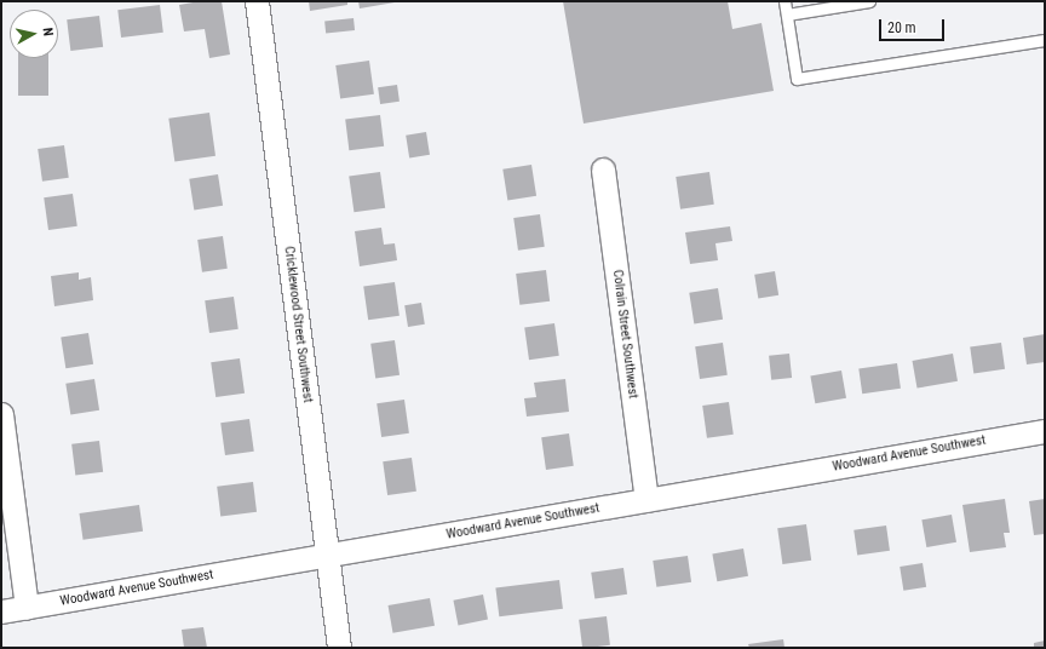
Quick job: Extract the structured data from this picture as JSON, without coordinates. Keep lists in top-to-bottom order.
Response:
{
  "streets": {
    "street": ["Cricklewood Street Southwest", "Colrain Street Southwest", "Woodward Avenue Southwest"]
  },
  "crossings": [
    ["Cricklewood Street Southwest", "Woodward Avenue Southwest"],
    ["Colrain Street Southwest", "Woodward Avenue Southwest"]
  ],
  "scale_bar": "20 m",
  "north": "right"
}
